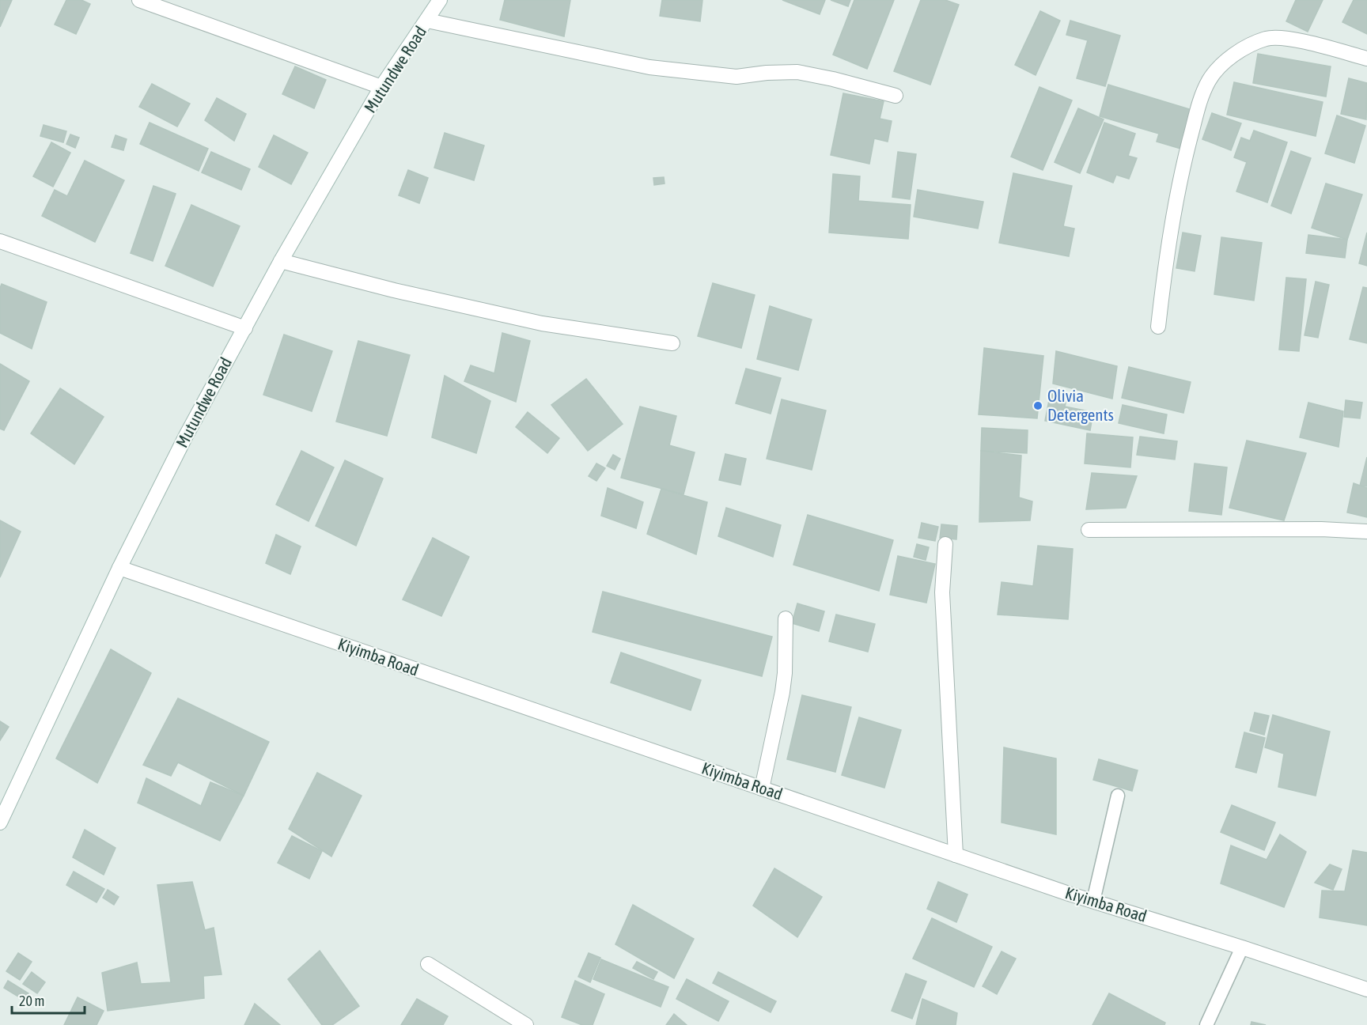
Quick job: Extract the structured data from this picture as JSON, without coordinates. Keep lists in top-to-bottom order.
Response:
{
  "streets": {
    "street": ["Mutundwe Road", "Kiyimba Road"]
  },
  "crossings": [
    ["Mutundwe Road", "Kiyimba Road"]
  ],
  "places": ["Olivia Detergents"],
  "scale_bar": "20 m"
}
